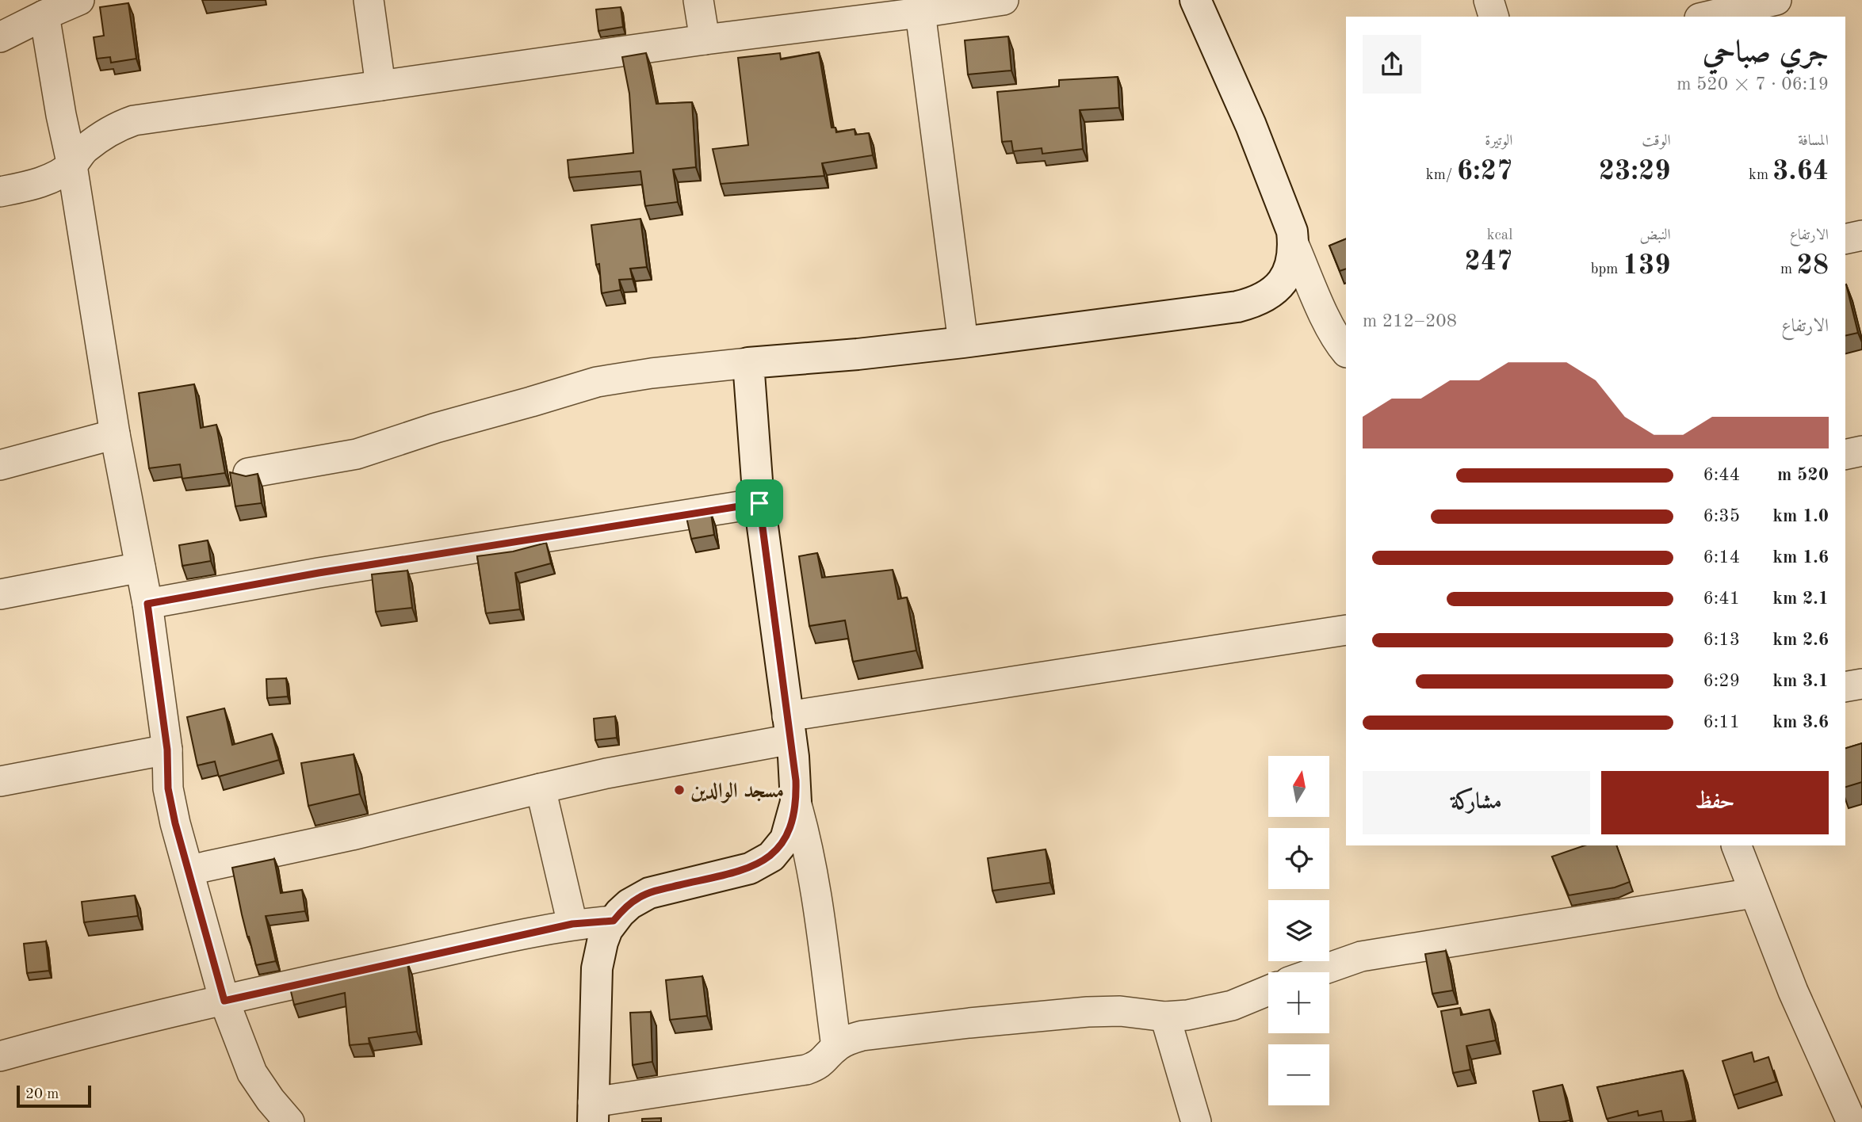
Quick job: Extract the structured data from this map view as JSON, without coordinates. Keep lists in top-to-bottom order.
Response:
{
  "places": ["مسجد الوالدين"],
  "scale_bar": "20 m",
  "north": "top",
  "page": {
    "heading": ["جري صباحي", "06:19 · 7 × 520 m"],
    "stats": [
      ["المسافة", "3.64 km"],
      ["الوقت", "23:29"],
      ["الوتيرة", "6:27 /km"],
      ["الارتفاع", "28 m"],
      ["النبض", "139 bpm"],
      ["kcal", "247"]
    ],
    "chart": ["الارتفاع", "208–212 m"],
    "list": [
      {
        "name": "520 m",
        "note": "6:44"
      },
      {
        "name": "1.0 km",
        "note": "6:35"
      },
      {
        "name": "1.6 km",
        "note": "6:14"
      },
      {
        "name": "2.1 km",
        "note": "6:41"
      },
      {
        "name": "2.6 km",
        "note": "6:13"
      },
      {
        "name": "3.1 km",
        "note": "6:29"
      },
      {
        "name": "3.6 km",
        "note": "6:11"
      }
    ],
    "map_buttons": ["+", "−"],
    "buttons": ["حفظ", "مشاركة"],
    "scale": "20 m"
  }
}
